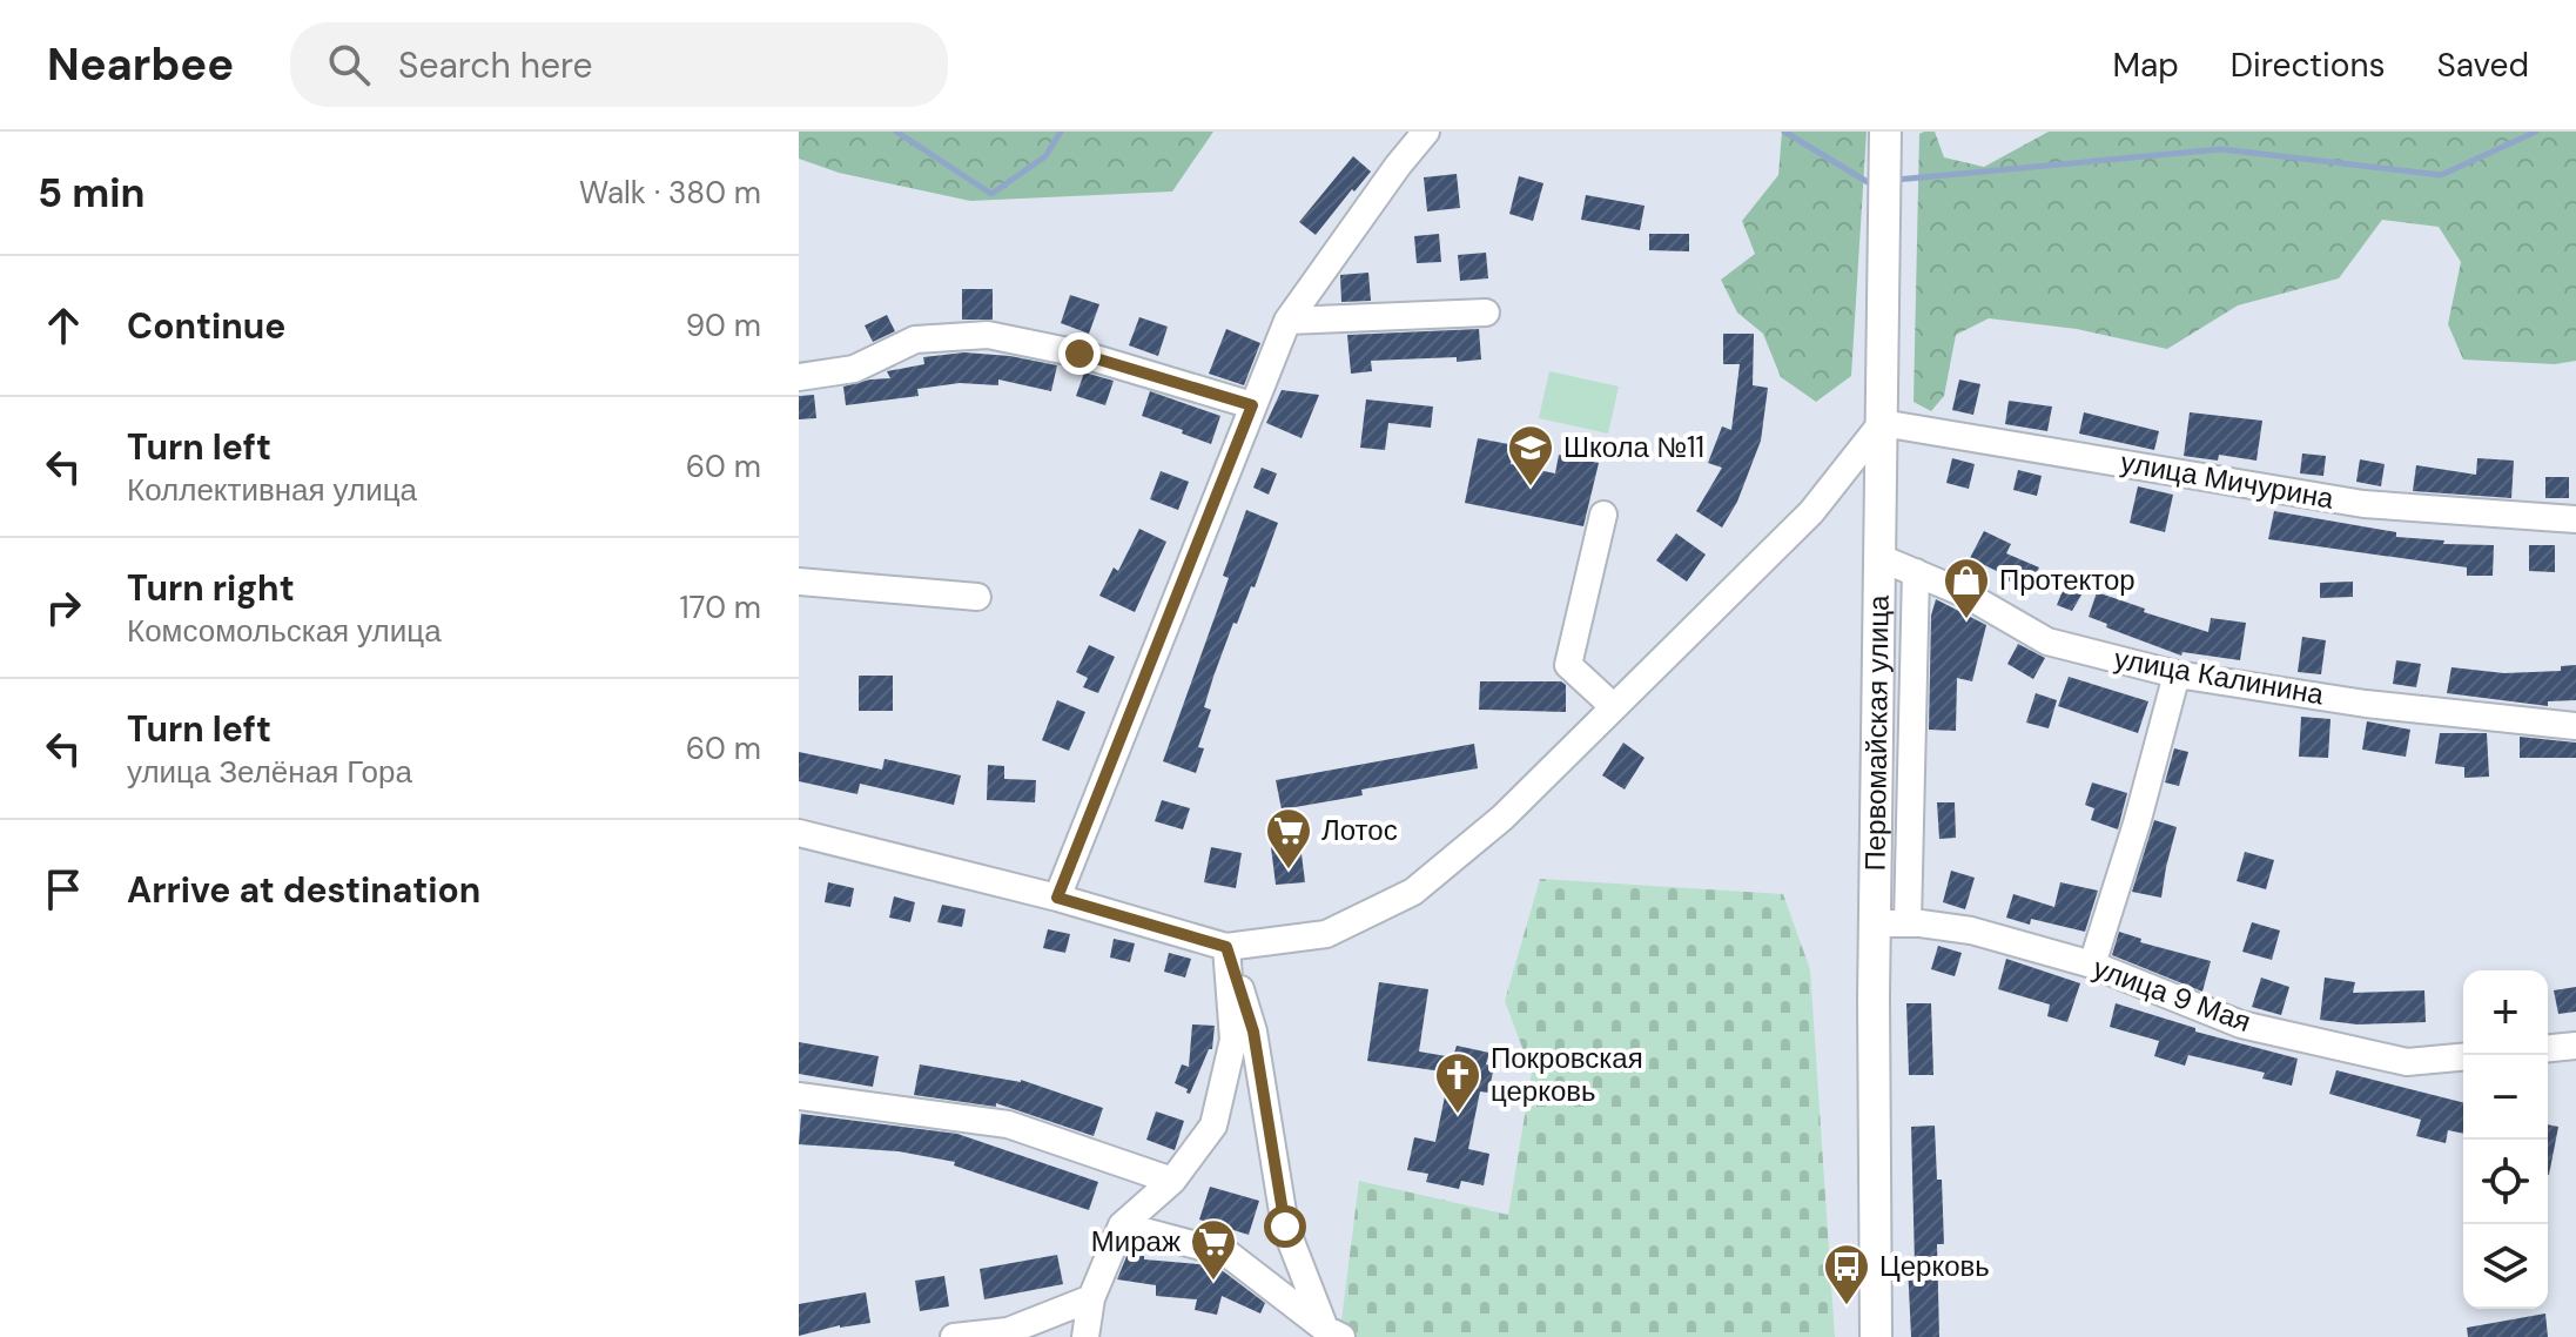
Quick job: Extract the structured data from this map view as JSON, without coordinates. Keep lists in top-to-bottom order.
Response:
{
  "streets": {
    "main road": ["Первомайская улица"],
    "street": ["улица Мичурина", "улица Калинина", "улица 9 Мая"]
  },
  "crossings": [
    ["улица Мичурина", "Первомайская улица"],
    ["улица Калинина", "Первомайская улица"],
    ["Первомайская улица", "улица 9 Мая"]
  ],
  "places": {
    "school or university": ["Школа №11"],
    "shop": ["Протектор"],
    "supermarket": ["Лотос", "Мираж"],
    "church": ["Покровская церковь"],
    "bus stop": ["Церковь"]
  },
  "page": {
    "header": "Nearbee",
    "search": "Search here",
    "nav": ["Map", "Directions", "Saved"],
    "heading": ["5 min", "Walk · 380 m"],
    "list": [
      ["Continue", "90 m"],
      ["Turn left", "Коллективная улица", "60 m"],
      ["Turn right", "Комсомольская улица", "170 m"],
      ["Turn left", "улица Зелёная Гора", "60 m"],
      "Arrive at destination"
    ],
    "map_buttons": ["+", "−"]
  }
}
